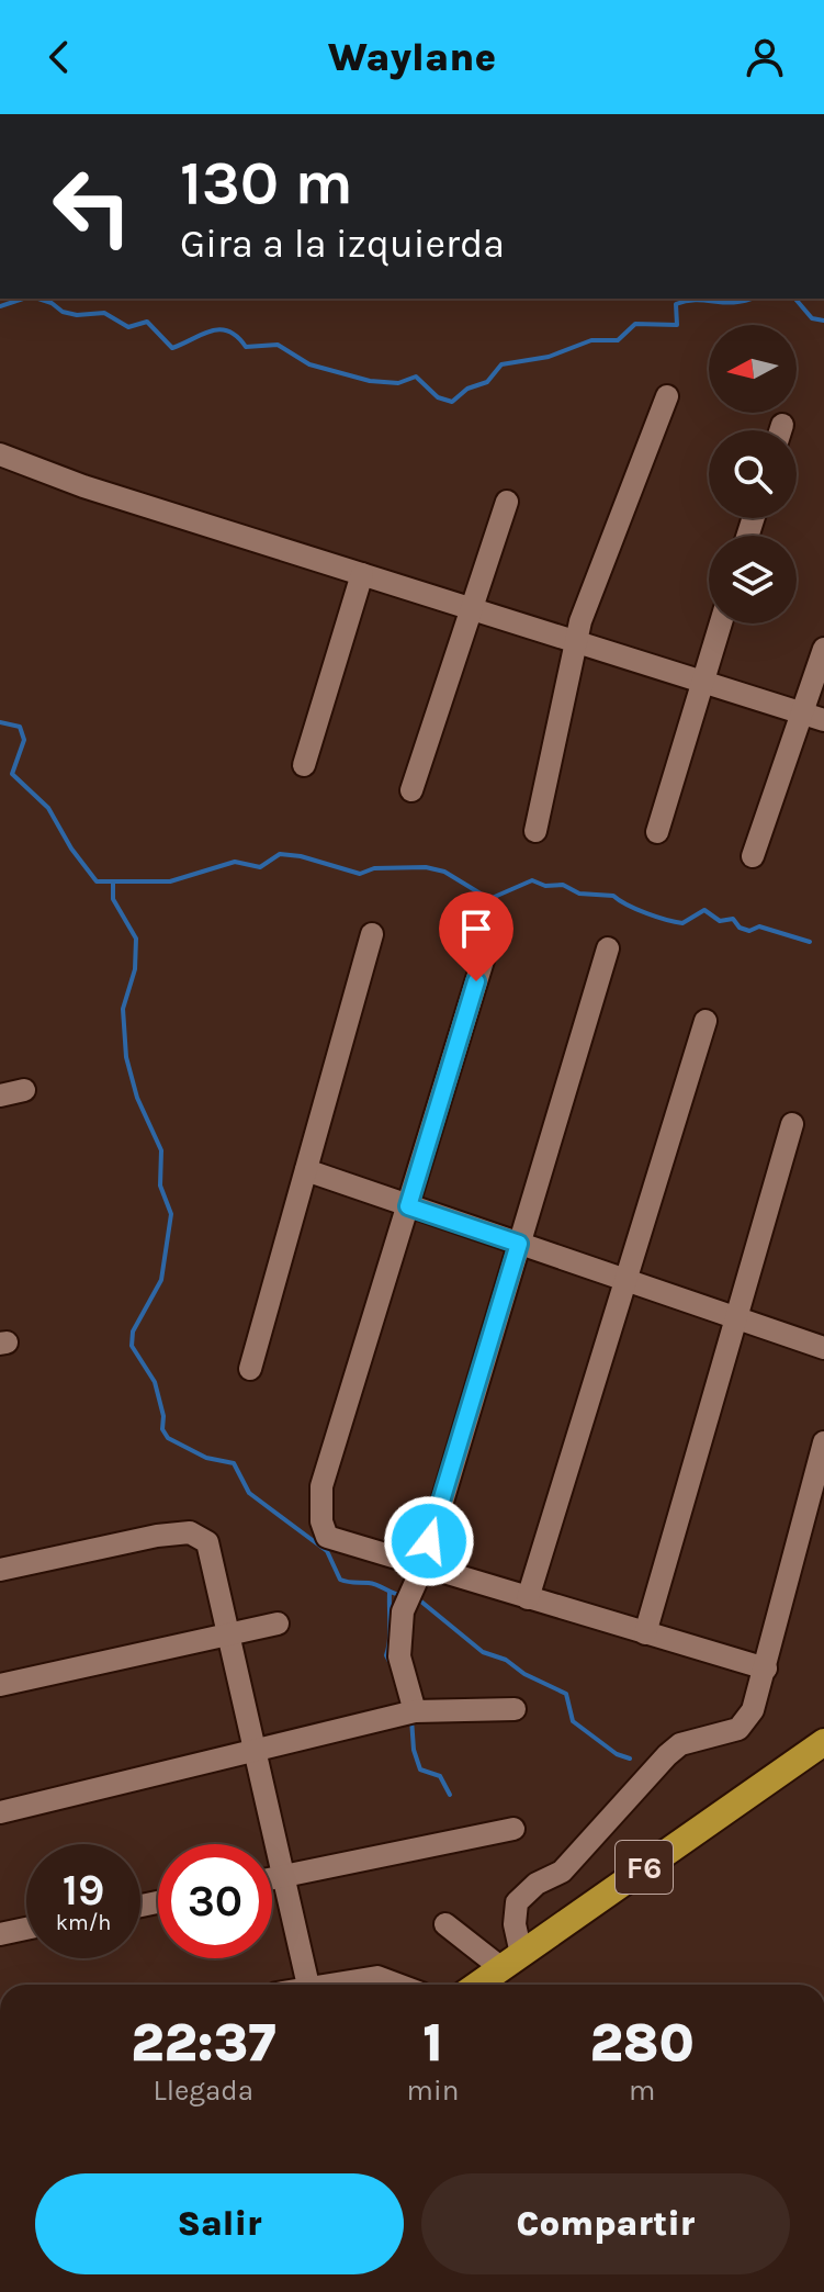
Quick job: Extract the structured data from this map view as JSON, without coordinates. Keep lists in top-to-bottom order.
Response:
{
  "streets": {
    "highway": ["F6"]
  },
  "north": "left",
  "page": {
    "header": "Waylane",
    "turn": ["130 m", "Gira a la izquierda"],
    "speed": "19 km/h",
    "limit": "30",
    "eta": [
      "22:37",
      "Llegada",
      "1",
      "min",
      "280",
      "m"
    ],
    "buttons": ["Salir", "Compartir"]
  }
}
